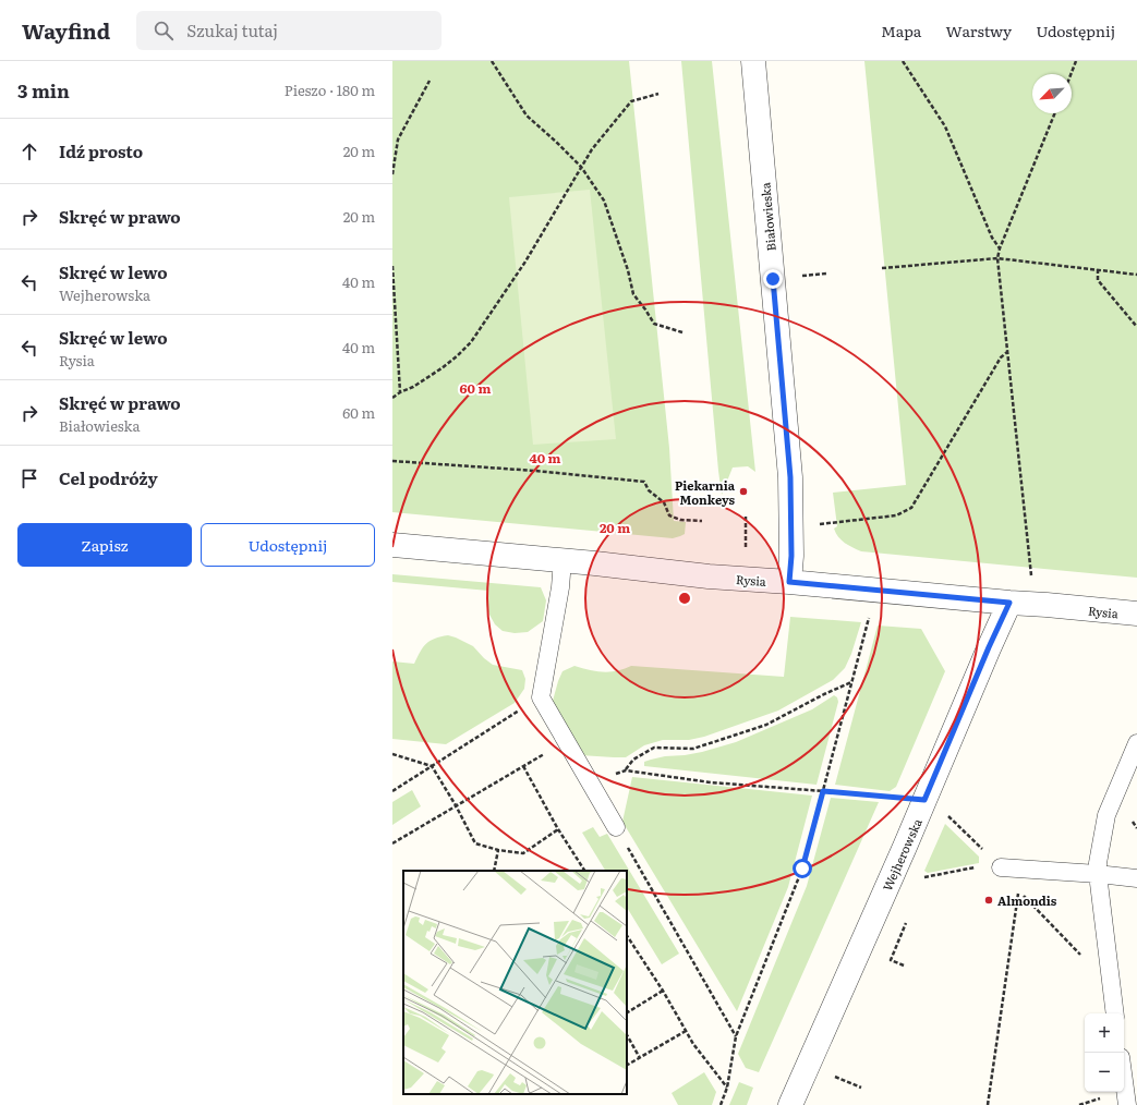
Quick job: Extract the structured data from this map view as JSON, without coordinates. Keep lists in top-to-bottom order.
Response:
{
  "streets": {
    "street": ["Białowieska", "Rysia", "Wejherowska"]
  },
  "crossings": [
    ["Białowieska", "Rysia"],
    ["Rysia", "Wejherowska"]
  ],
  "places": ["Piekarnia Monkeys", "Almondis"],
  "north": "bottom left",
  "page": {
    "header": "Wayfind",
    "search": "Szukaj tutaj",
    "nav": ["Mapa", "Warstwy", "Udostępnij"],
    "heading": ["3 min", "Pieszo · 180 m"],
    "list": [
      ["Idź prosto", "20 m"],
      ["Skręć w prawo", "20 m"],
      ["Skręć w lewo", "Wejherowska", "40 m"],
      ["Skręć w lewo", "Rysia", "40 m"],
      ["Skręć w prawo", "Białowieska", "60 m"],
      "Cel podróży"
    ],
    "buttons": ["Zapisz", "Udostępnij"],
    "map_buttons": ["+", "−"]
  },
  "rings": ["60 m", "40 m", "20 m"]
}
